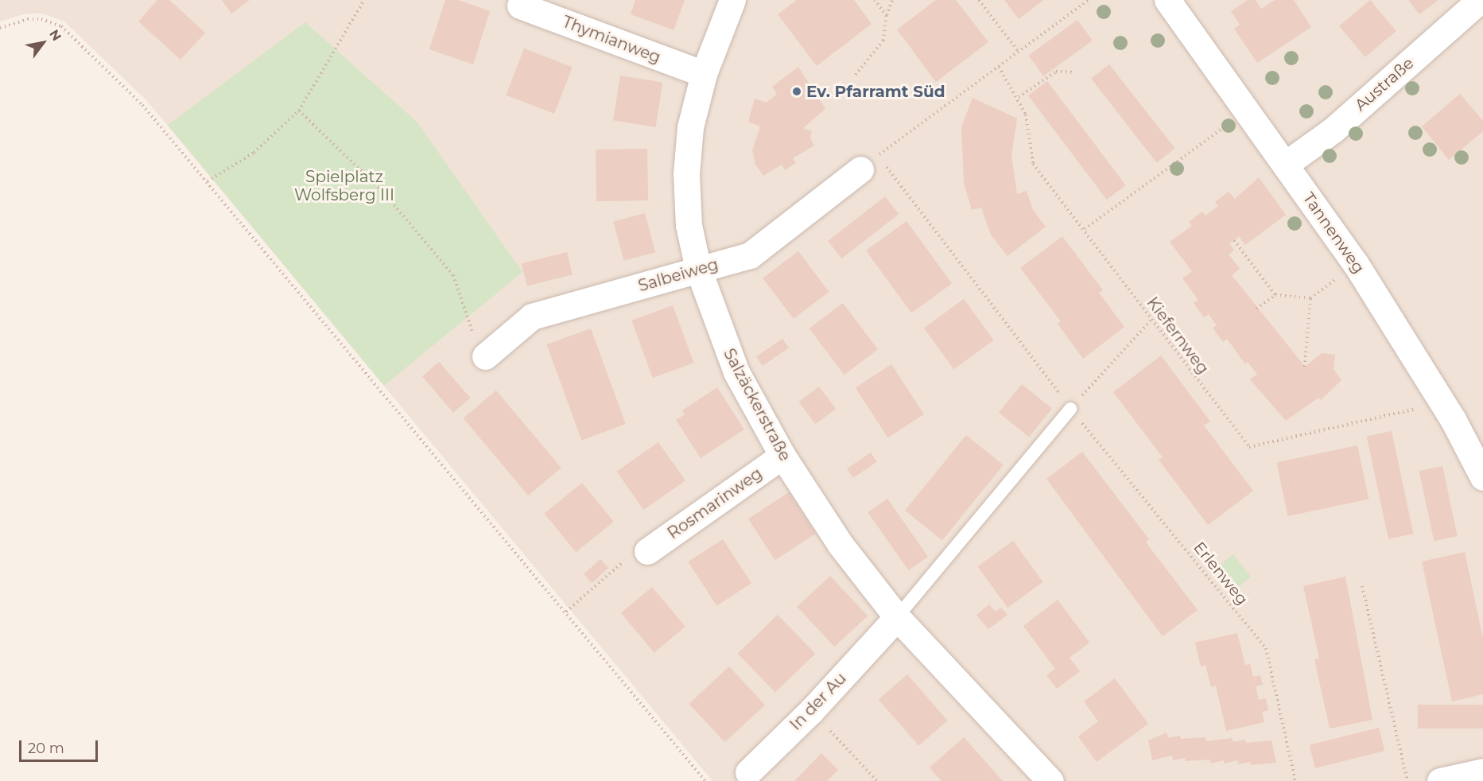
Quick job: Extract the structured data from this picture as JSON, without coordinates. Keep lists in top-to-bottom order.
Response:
{
  "streets": {
    "street": [
      "Thymianweg",
      "Austraße",
      "Tannenweg",
      "Salbeiweg",
      "Salzäckerstraße",
      "Rosmarinweg",
      "In der Au"
    ],
    "path": ["Kiefernweg", "Erlenweg"]
  },
  "crossings": [
    ["Thymianweg", "Salzäckerstraße"],
    ["Austraße", "Tannenweg"],
    ["Tannenweg", "Kiefernweg"],
    ["Salbeiweg", "Salzäckerstraße"],
    ["Salzäckerstraße", "Rosmarinweg"],
    ["Salzäckerstraße", "In der Au"]
  ],
  "parks": ["Spielplatz Wolfsberg III"],
  "places": ["Ev. Pfarramt Süd"],
  "scale_bar": "20 m",
  "north": "top right"
}
